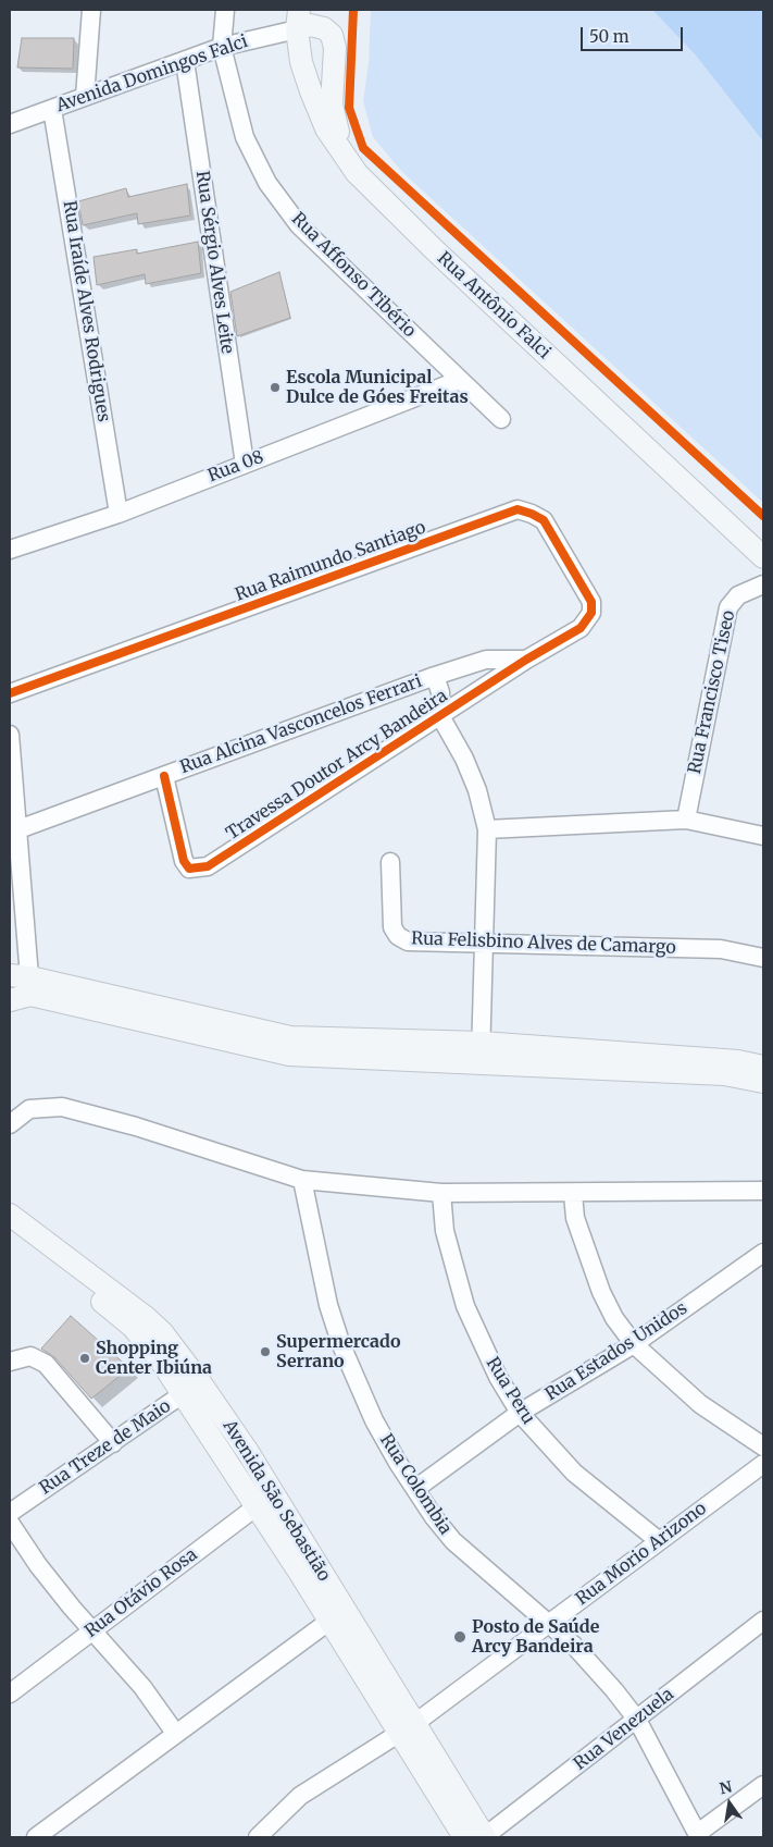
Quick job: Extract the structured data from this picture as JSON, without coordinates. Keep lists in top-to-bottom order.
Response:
{
  "streets": {
    "main road": ["Rua Antônio Falci", "Avenida São Sebastião"],
    "street": [
      "Avenida Domingos Falci",
      "Rua Sérgio Alves Leite",
      "Rua Affonso Tibério",
      "Rua Iraíde Alves Rodrigues",
      "Rua 08",
      "Rua Raimundo Santiago",
      "Rua Francisco Tiseo",
      "Rua Alcina Vasconcelos Ferrari",
      "Travessa Doutor Arcy Bandeira",
      "Rua Felisbino Alves de Camargo",
      "Rua Estados Unidos",
      "Rua Peru",
      "Rua Treze de Maio",
      "Rua Colombia",
      "Rua Morio Arizono",
      "Rua Otávio Rosa",
      "Rua Venezuela"
    ]
  },
  "crossings": [
    ["Avenida Domingos Falci", "Rua Sérgio Alves Leite"],
    ["Avenida Domingos Falci", "Rua Affonso Tibério"],
    ["Avenida Domingos Falci", "Rua Antônio Falci"],
    ["Avenida Domingos Falci", "Rua Iraíde Alves Rodrigues"],
    ["Rua Sérgio Alves Leite", "Rua 08"],
    ["Rua Affonso Tibério", "Rua 08"],
    ["Rua Iraíde Alves Rodrigues", "Rua 08"],
    ["Rua Raimundo Santiago", "Travessa Doutor Arcy Bandeira"],
    ["Rua Alcina Vasconcelos Ferrari", "Travessa Doutor Arcy Bandeira"],
    ["Rua Estados Unidos", "Rua Peru"],
    ["Rua Estados Unidos", "Rua Colombia"],
    ["Rua Peru", "Rua Morio Arizono"],
    ["Rua Treze de Maio", "Avenida São Sebastião"],
    ["Rua Colombia", "Rua Morio Arizono"],
    ["Rua Colombia", "Rua Venezuela"],
    ["Avenida São Sebastião", "Rua Morio Arizono"],
    ["Avenida São Sebastião", "Rua Otávio Rosa"],
    ["Avenida São Sebastião", "Rua Venezuela"]
  ],
  "places": [
    "Escola Municipal Dulce de Góes Freitas",
    "Supermercado Serrano",
    "Shopping Center Ibiúna",
    "Posto de Saúde Arcy Bandeira"
  ],
  "scale_bar": "50 m",
  "north": "top"
}
